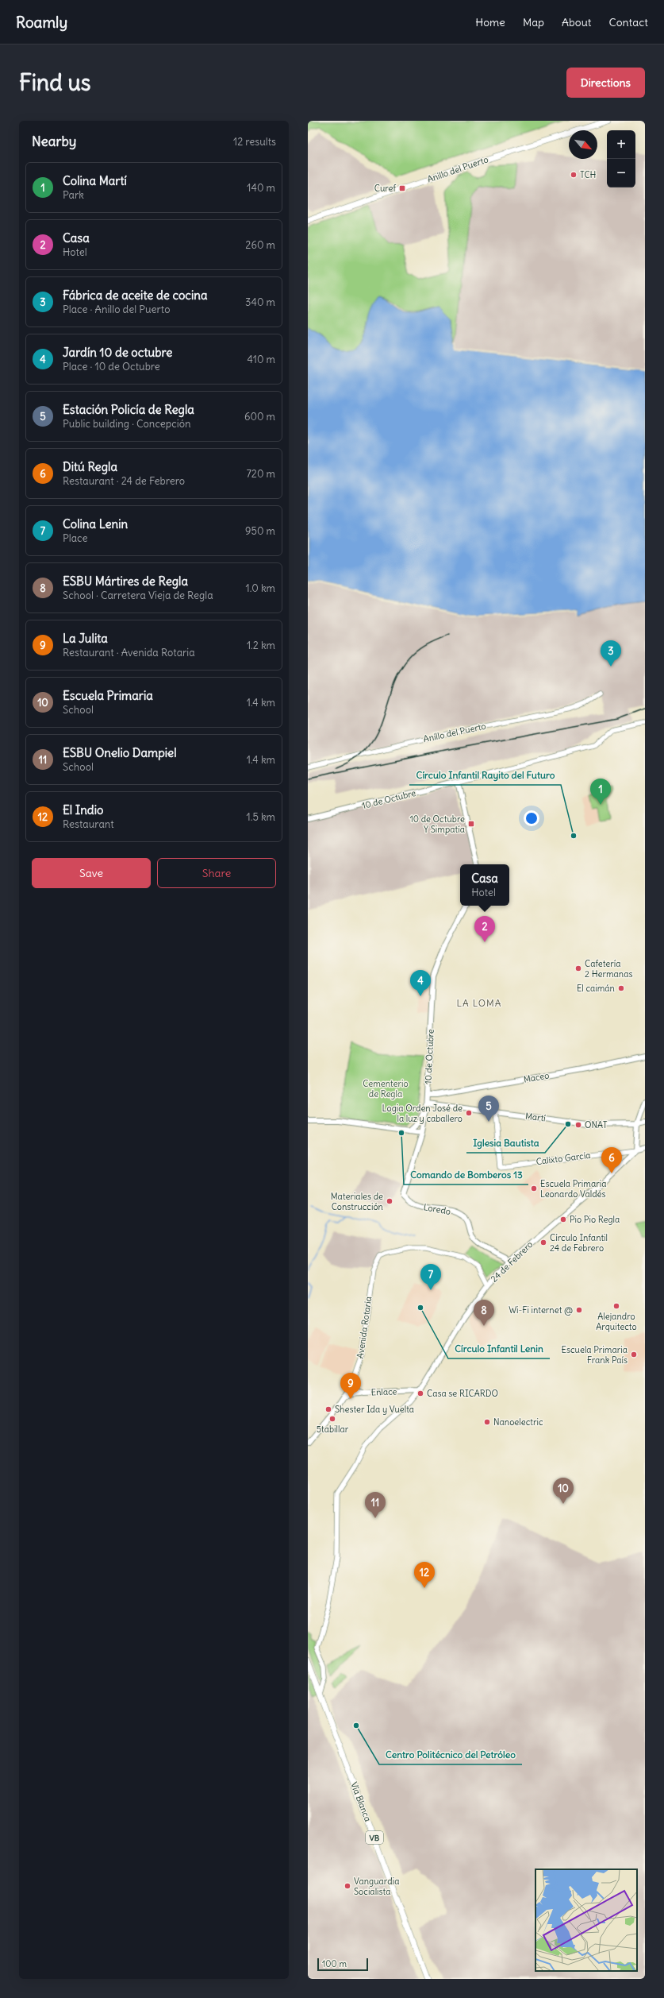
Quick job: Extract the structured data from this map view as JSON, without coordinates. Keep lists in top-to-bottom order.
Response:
{
  "streets": {
    "main road": [
      "Anillo del Puerto",
      "10 de Octubre",
      "Maceo",
      "Martí",
      "Calixto García",
      "Loredo",
      "24 de Febrero",
      "Avenida Rotaria",
      "Enlace",
      "Vía Blanca",
      "VB"
    ]
  },
  "crossings": [
    ["10 de Octubre", "Maceo"],
    ["10 de Octubre", "Martí"],
    ["Martí", "Calixto García"],
    ["Calixto García", "24 de Febrero"],
    ["Loredo", "24 de Febrero"],
    ["24 de Febrero", "Enlace"],
    ["Avenida Rotaria", "Enlace"]
  ],
  "districts": ["LA LOMA"],
  "parks": ["Cementerio de Regla"],
  "places": {
    "other": [
      "TCH",
      "Círculo Infantil Rayito del Futuro",
      "Cafetería 2 Hermanas",
      "El caimán",
      "Logia Orden José de la luz y caballero",
      "Iglesia Bautista",
      "ONAT",
      "Comando de Bomberos 13",
      "Escuela Primaria Leonardo Valdés",
      "Materiales de Construcción",
      "Pio Pio Regla",
      "Círculo Infantil 24 de Febrero",
      "Alejandro Arquitecto",
      "Círculo Infantil Lenin",
      "Wi-Fi internet @",
      "Escuela Primaria Frank País",
      "Casa se RICARDO",
      "Shester Ida y Vuelta",
      "5tabillar",
      "Nanoelectric",
      "Centro Politécnico del Petróleo",
      "Vanguardia Socialista"
    ],
    "transit": ["Curef", "10 de Octubre Y Simpatía"]
  },
  "scale_bar": "100 m",
  "north": "bottom right",
  "page": {
    "header": "Roamly",
    "nav": [
      "Home",
      "Map",
      "About",
      "Contact"
    ],
    "buttons": [
      "Directions",
      ["Save", "Share"]
    ],
    "title": "Find us",
    "heading": ["Nearby", "12 results"],
    "map_buttons": ["+", "−"],
    "list": [
      {
        "mark": "1",
        "name": "Colina Martí",
        "note": "Park",
        "value": "140 m"
      },
      {
        "mark": "2",
        "name": "Casa",
        "note": "Hotel",
        "value": "260 m"
      },
      {
        "mark": "3",
        "name": "Fábrica de aceite de cocina",
        "note": "Place · Anillo del Puerto",
        "value": "340 m"
      },
      {
        "mark": "4",
        "name": "Jardín 10 de octubre",
        "note": "Place · 10 de Octubre",
        "value": "410 m"
      },
      {
        "mark": "5",
        "name": "Estación Policía de Regla",
        "note": "Public building · Concepción",
        "value": "600 m"
      },
      {
        "mark": "6",
        "name": "Ditú Regla",
        "note": "Restaurant · 24 de Febrero",
        "value": "720 m"
      },
      {
        "mark": "7",
        "name": "Colina Lenin",
        "note": "Place",
        "value": "950 m"
      },
      {
        "mark": "8",
        "name": "ESBU Mártires de Regla",
        "note": "School · Carretera Vieja de Regla",
        "value": "1.0 km"
      },
      {
        "mark": "9",
        "name": "La Julita",
        "note": "Restaurant · Avenida Rotaria",
        "value": "1.2 km"
      },
      {
        "mark": "10",
        "name": "Escuela Primaria",
        "note": "School",
        "value": "1.4 km"
      },
      {
        "mark": "11",
        "name": "ESBU Onelio Dampiel",
        "note": "School",
        "value": "1.4 km"
      },
      {
        "mark": "12",
        "name": "El Indio",
        "note": "Restaurant",
        "value": "1.5 km"
      }
    ],
    "pins": [
      "3",
      "1",
      "2",
      "4",
      "5",
      "6",
      "7",
      "8",
      "9",
      "10",
      "11",
      "12"
    ],
    "popup": ["Casa", "Hotel"],
    "scale": "100 m"
  }
}
